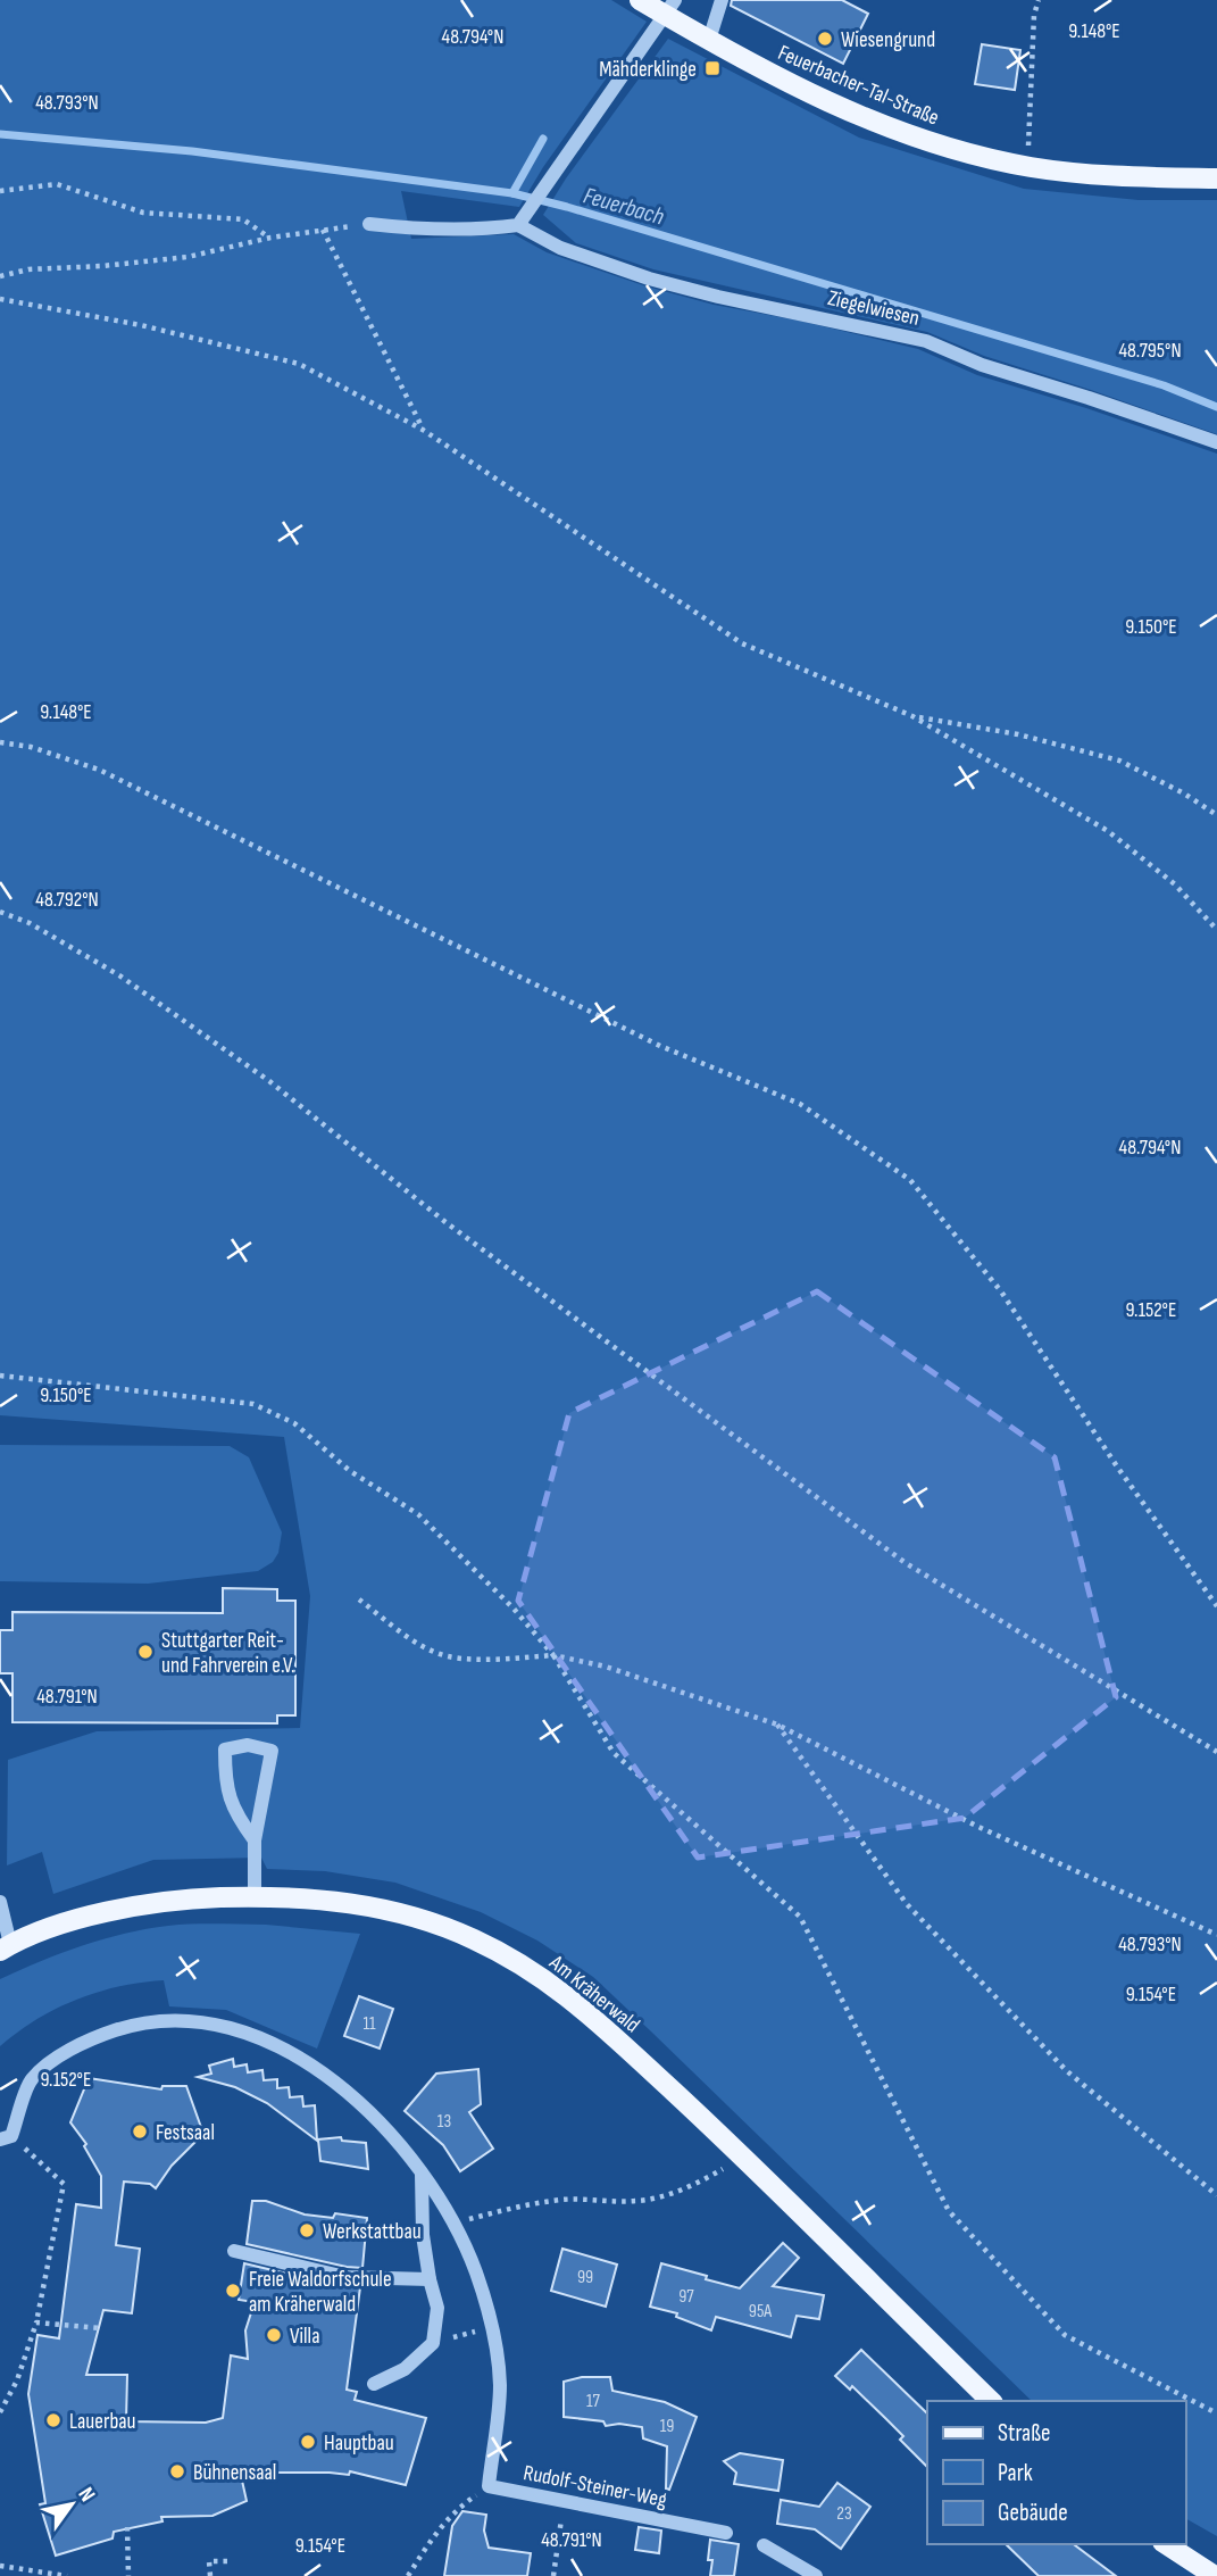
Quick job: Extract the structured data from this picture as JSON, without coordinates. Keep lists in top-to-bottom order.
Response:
{
  "streets": {
    "main road": ["Feuerbacher-Tal-Straße", "Am Kräherwald"],
    "street": ["Ziegelwiesen", "Rudolf-Steiner-Weg"]
  },
  "water": ["Feuerbach"],
  "places": {
    "other": [
      "Wiesengrund",
      "Stuttgarter Reit- und Fahrverein e.V.",
      "Festsaal",
      "Werkstattbau",
      "Freie Waldorfschule am Kräherwald",
      "Villa",
      "Lauerbau",
      "Hauptbau",
      "Bühnensaal"
    ],
    "transit": ["Mähderklinge"]
  },
  "house_numbers": [
    "11",
    "13",
    "99",
    "97",
    "95A",
    "17",
    "19",
    "23"
  ],
  "legend": ["Straße", "Park", "Gebäude"],
  "north": "top right",
  "coordinates": [
    "9.148°E",
    "48.794°N",
    "48.793°N",
    "48.795°N",
    "9.150°E",
    "48.792°N",
    "9.152°E",
    "48.791°N",
    "9.154°E"
  ]
}
